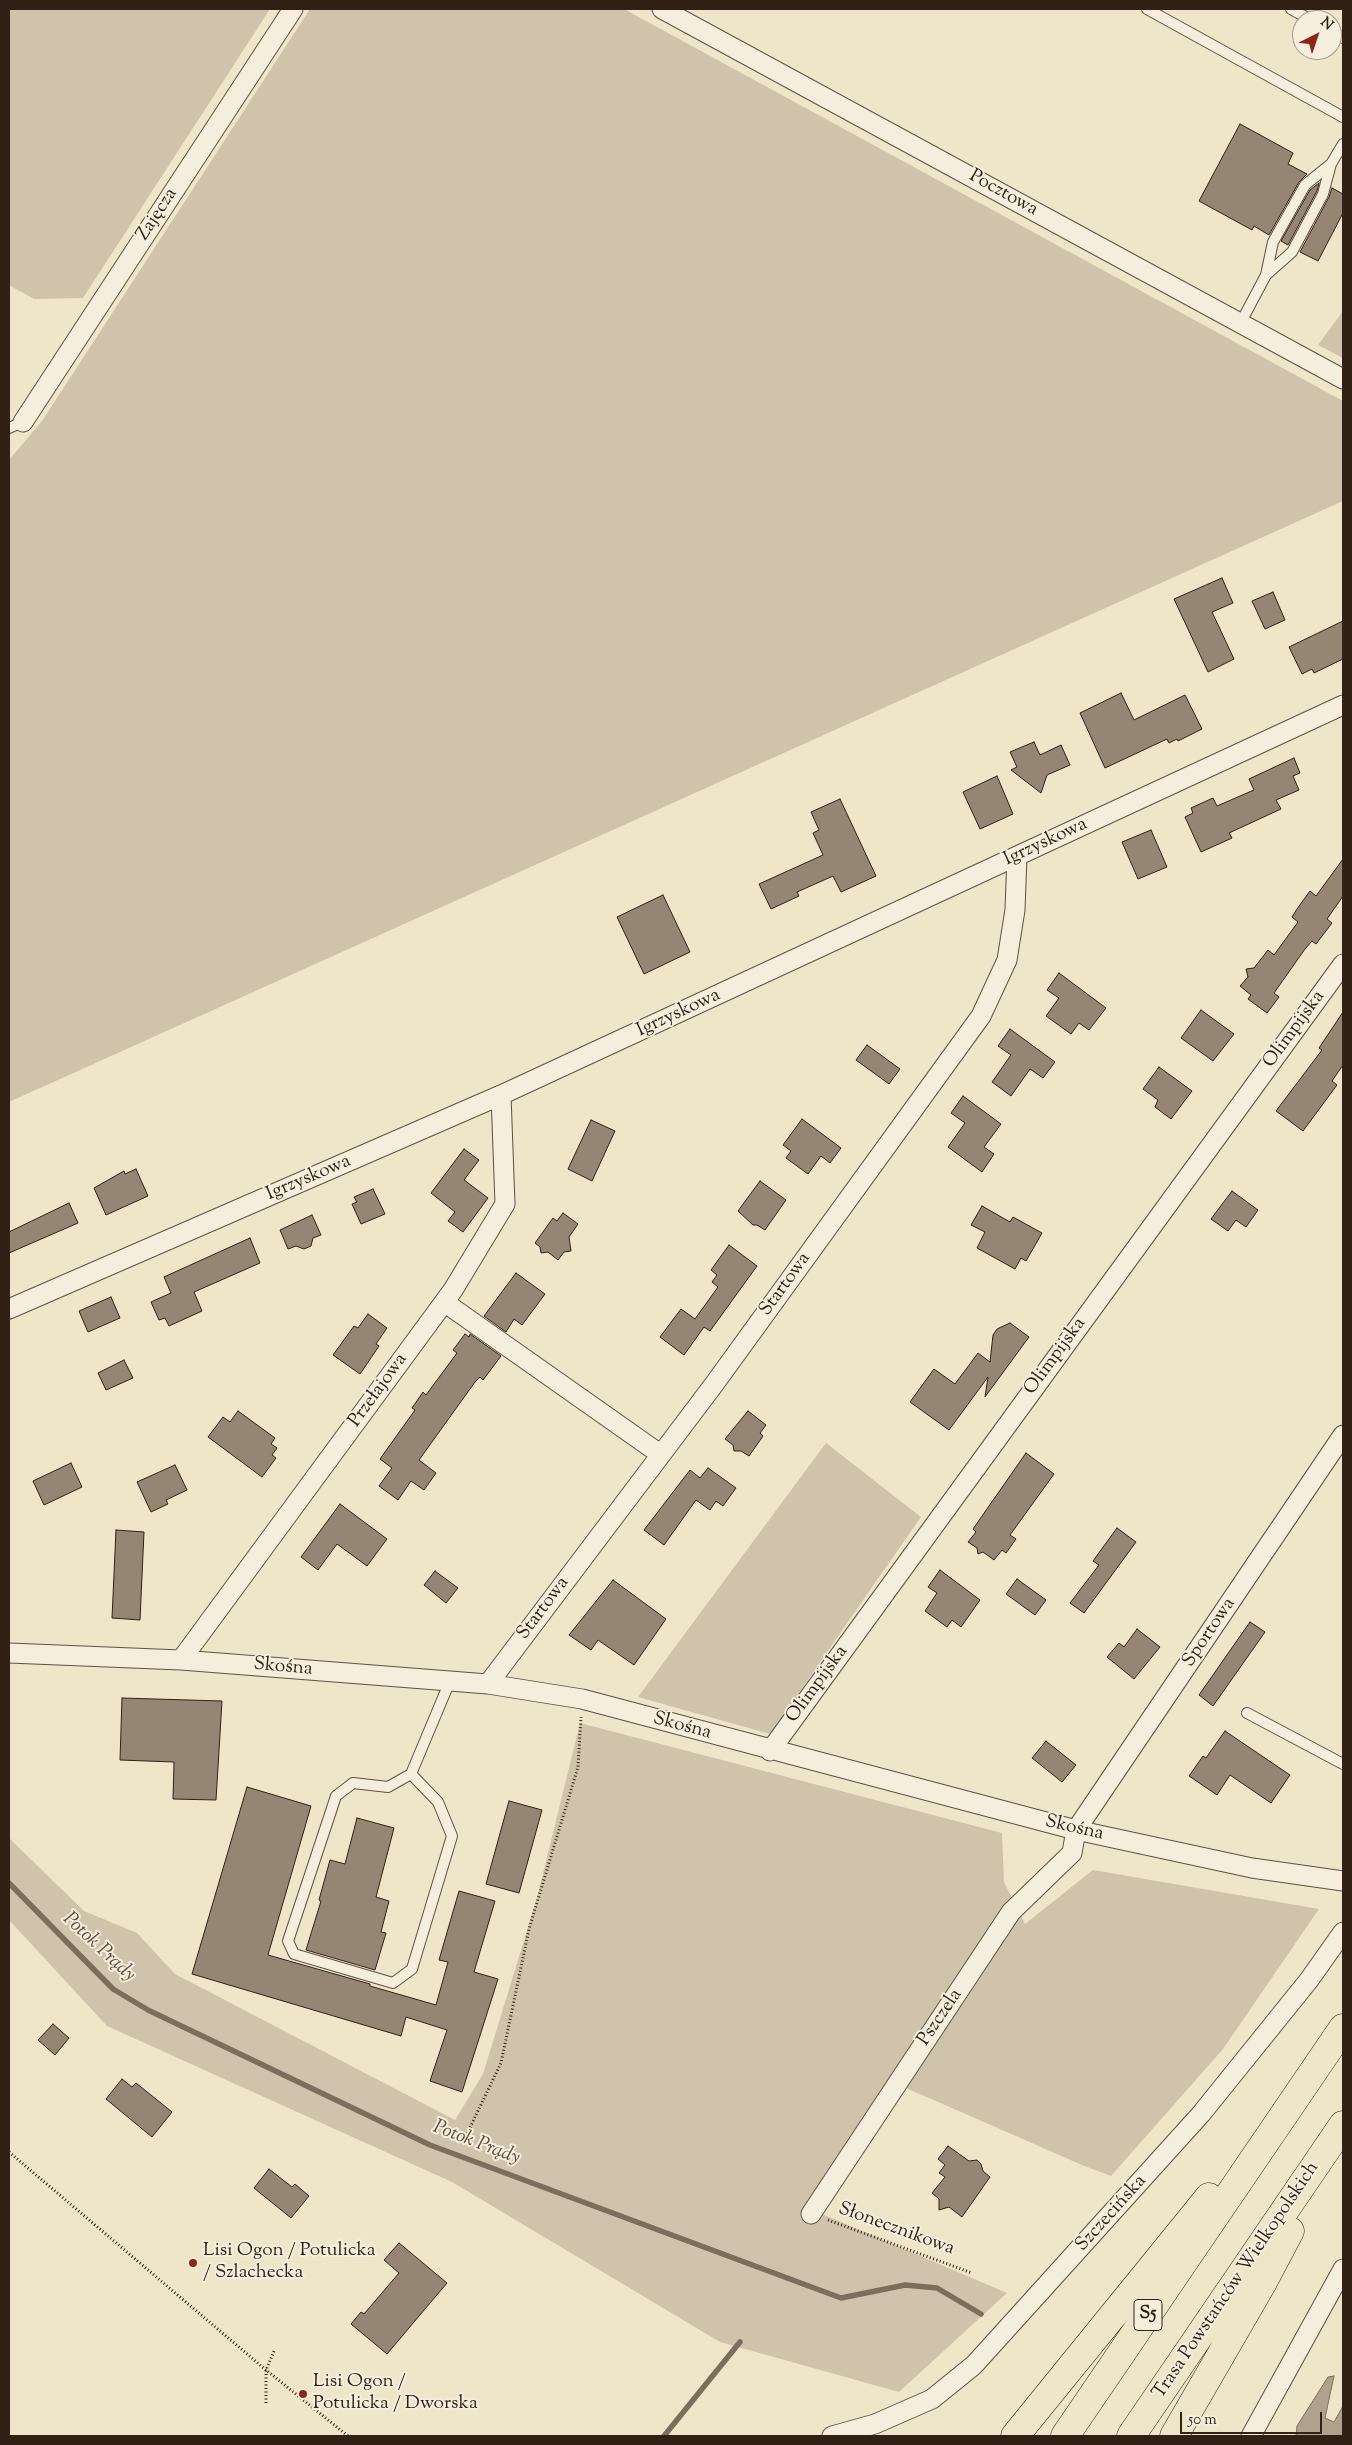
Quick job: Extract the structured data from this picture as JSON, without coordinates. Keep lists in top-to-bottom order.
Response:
{
  "streets": {
    "highway": ["Trasa Powstańców Wielkopolskich", "S5"],
    "street": [
      "Pocztowa",
      "Zajęcza",
      "Igrzyskowa",
      "Olimpijska",
      "Startowa",
      "Przełajowa",
      "Sportowa",
      "Skośna",
      "Pszczela",
      "Szczecińska"
    ],
    "path": ["Słonecznikowa"]
  },
  "crossings": [
    ["Igrzyskowa", "Startowa"],
    ["Igrzyskowa", "Przełajowa"],
    ["Olimpijska", "Skośna"],
    ["Startowa", "Skośna"],
    ["Przełajowa", "Skośna"],
    ["Sportowa", "Skośna"],
    ["Sportowa", "Pszczela"],
    ["Skośna", "Pszczela"],
    ["Pszczela", "Słonecznikowa"]
  ],
  "water": ["Potok Prądy"],
  "places": ["Lisi Ogon / Potulicka / Szlachecka", "Lisi Ogon / Potulicka / Dworska"],
  "scale_bar": "50 m",
  "north": "top right"
}
